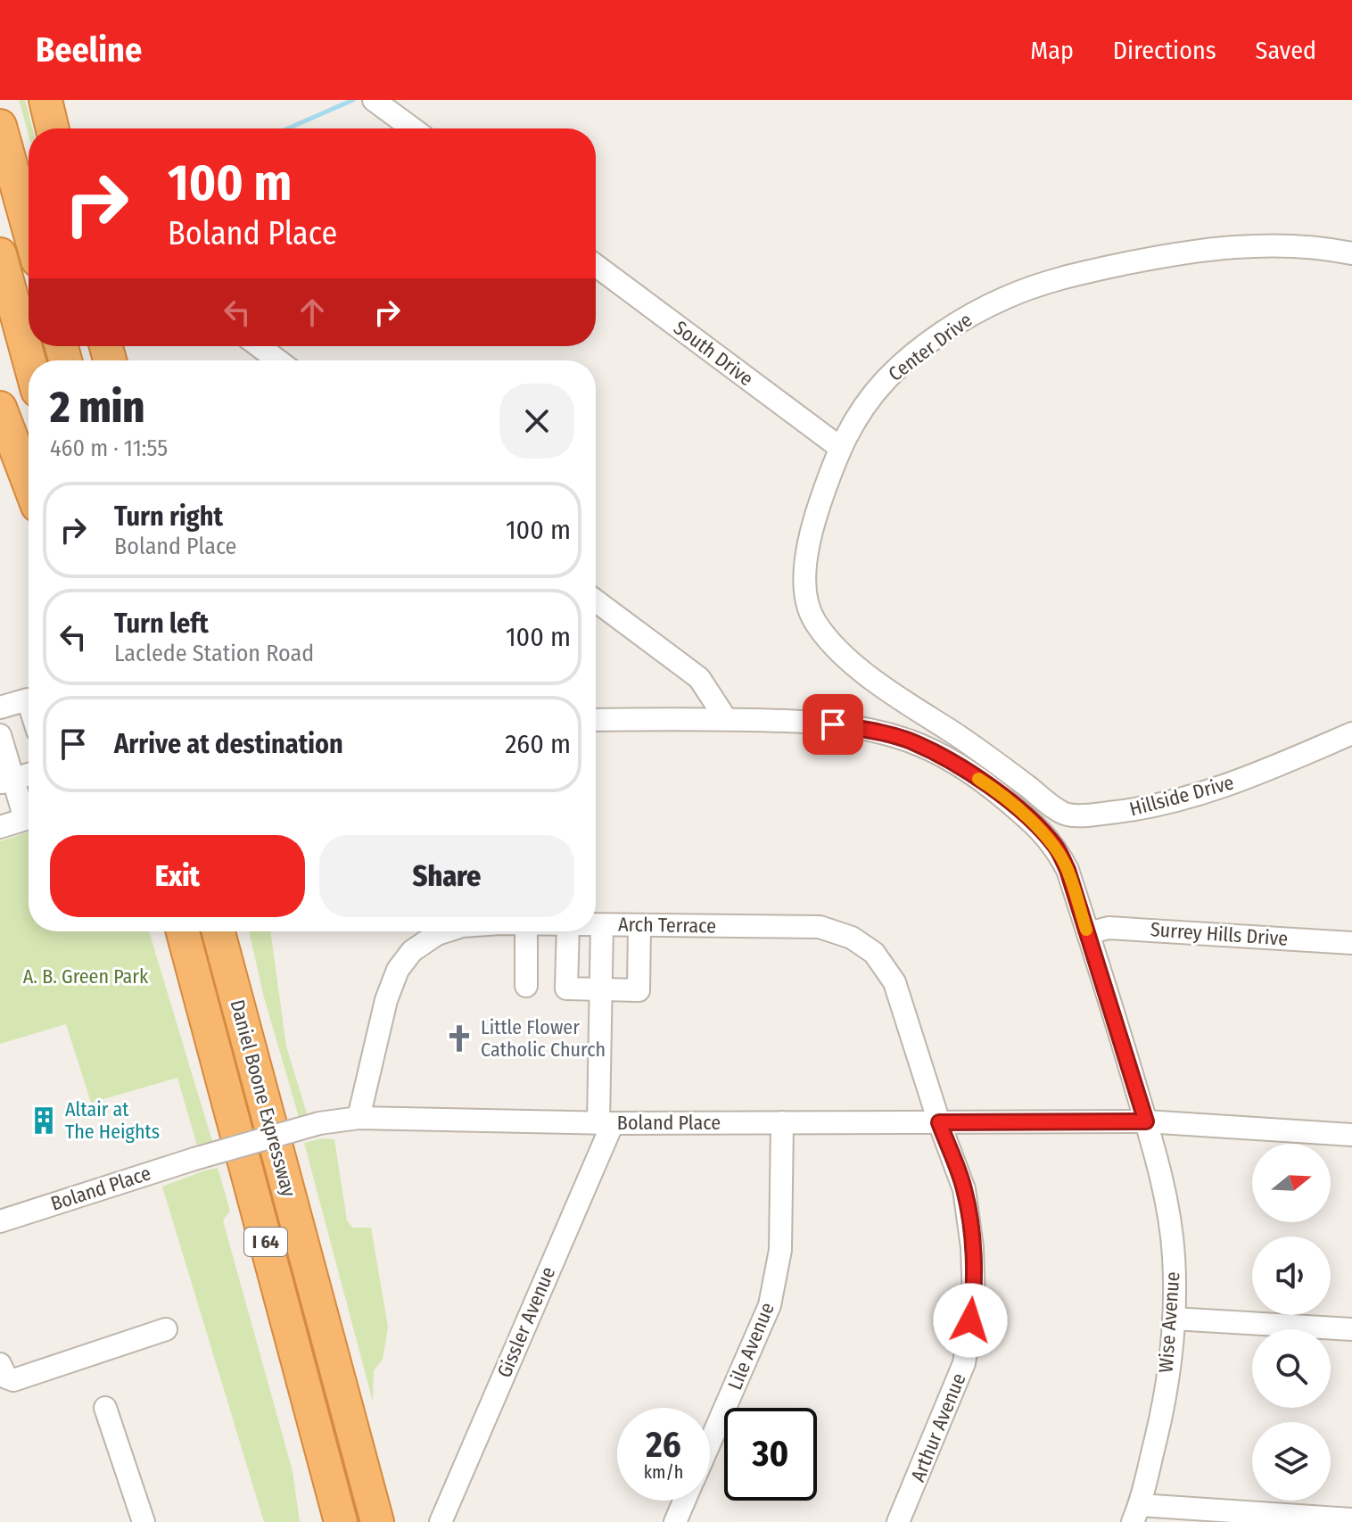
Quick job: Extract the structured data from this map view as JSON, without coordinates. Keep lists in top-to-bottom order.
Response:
{
  "streets": {
    "highway": ["Daniel Boone Expressway", "I 64"],
    "street": [
      "Center Drive",
      "South Drive",
      "Hillside Drive",
      "Arch Terrace",
      "Surrey Hills Drive",
      "Boland Place",
      "Gissler Avenue",
      "Wise Avenue",
      "Lile Avenue",
      "Arthur Avenue"
    ]
  },
  "crossings": [
    ["Center Drive", "South Drive"],
    ["Center Drive", "Hillside Drive"],
    ["Arch Terrace", "Boland Place"],
    ["Arch Terrace", "Arthur Avenue"],
    ["Surrey Hills Drive", "Wise Avenue"],
    ["Boland Place", "Gissler Avenue"],
    ["Boland Place", "Wise Avenue"],
    ["Boland Place", "Lile Avenue"],
    ["Boland Place", "Arthur Avenue"]
  ],
  "parks": ["A. B. Green Park"],
  "places": {
    "church": ["Little Flower Catholic Church"],
    "building": ["Altair at The Heights"]
  },
  "north": "right",
  "page": {
    "header": "Beeline",
    "nav": ["Map", "Directions", "Saved"],
    "turn": ["100 m", "Boland Place"],
    "heading": ["2 min", "460 m · 11:55"],
    "list": [
      {
        "name": "Turn right",
        "note": "Boland Place",
        "value": "100 m"
      },
      {
        "name": "Turn left",
        "note": "Laclede Station Road",
        "value": "100 m"
      },
      {
        "name": "Arrive at destination",
        "value": "260 m"
      }
    ],
    "buttons": ["Exit", "Share"],
    "speed": "26 km/h",
    "limit": "30"
  }
}
